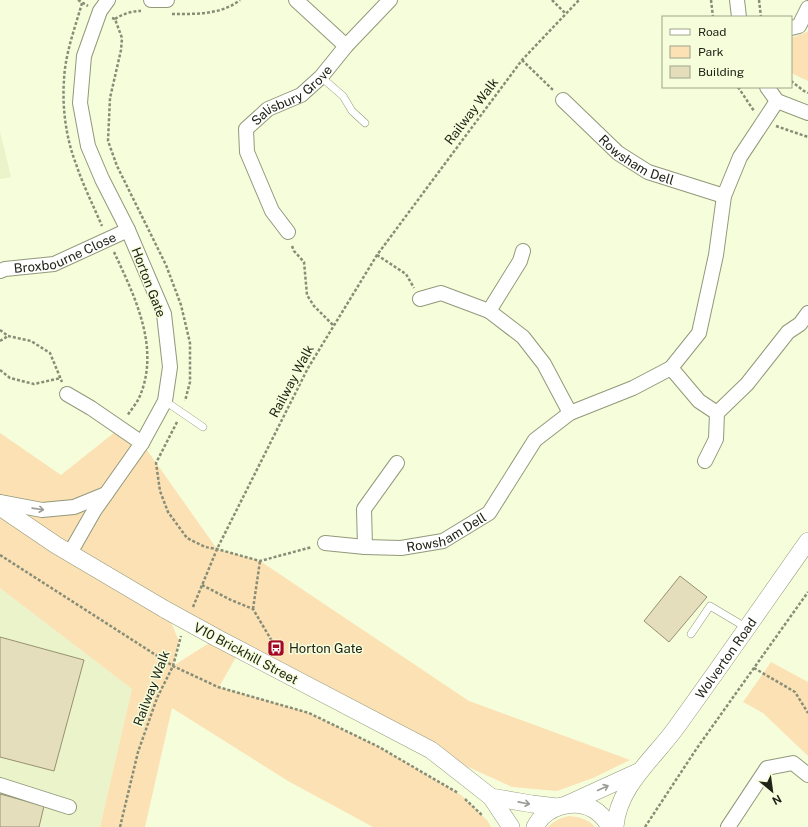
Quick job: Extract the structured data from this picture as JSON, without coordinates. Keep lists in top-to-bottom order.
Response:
{
  "streets": {
    "street": [
      "Salisbury Grove",
      "Rowsham Dell",
      "Broxbourne Close",
      "Horton Gate",
      "V10 Brickhill Street",
      "Wolverton Road"
    ],
    "path": ["Railway Walk"]
  },
  "crossings": [
    ["Broxbourne Close", "Horton Gate"],
    ["Horton Gate", "V10 Brickhill Street"],
    ["V10 Brickhill Street", "Wolverton Road"]
  ],
  "places": {
    "bus stop": ["Horton Gate"]
  },
  "legend": ["Road", "Park", "Building"],
  "north": "bottom right"
}
